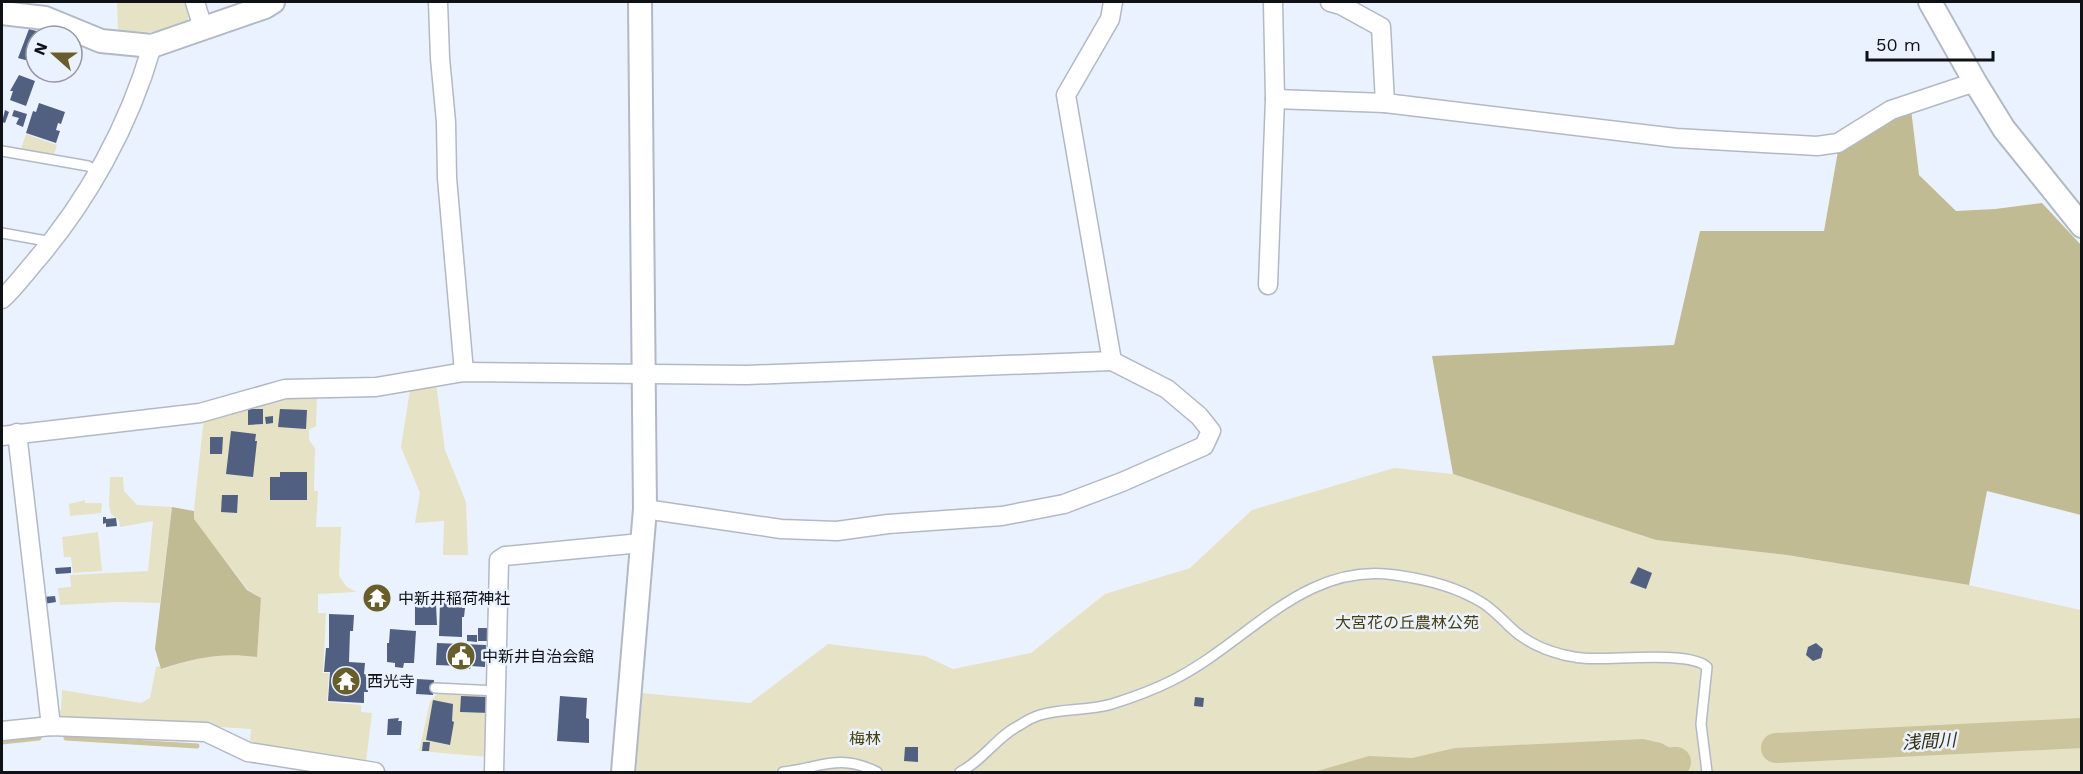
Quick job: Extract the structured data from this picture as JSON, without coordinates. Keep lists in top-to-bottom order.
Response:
{
  "water": ["浅間川"],
  "parks": ["大宮花の丘農林公苑", "梅林"],
  "places": {
    "temple": ["中新井稲荷神社", "西光寺"],
    "public building": ["中新井自治会館"]
  },
  "scale_bar": "50 m",
  "north": "left"
}
